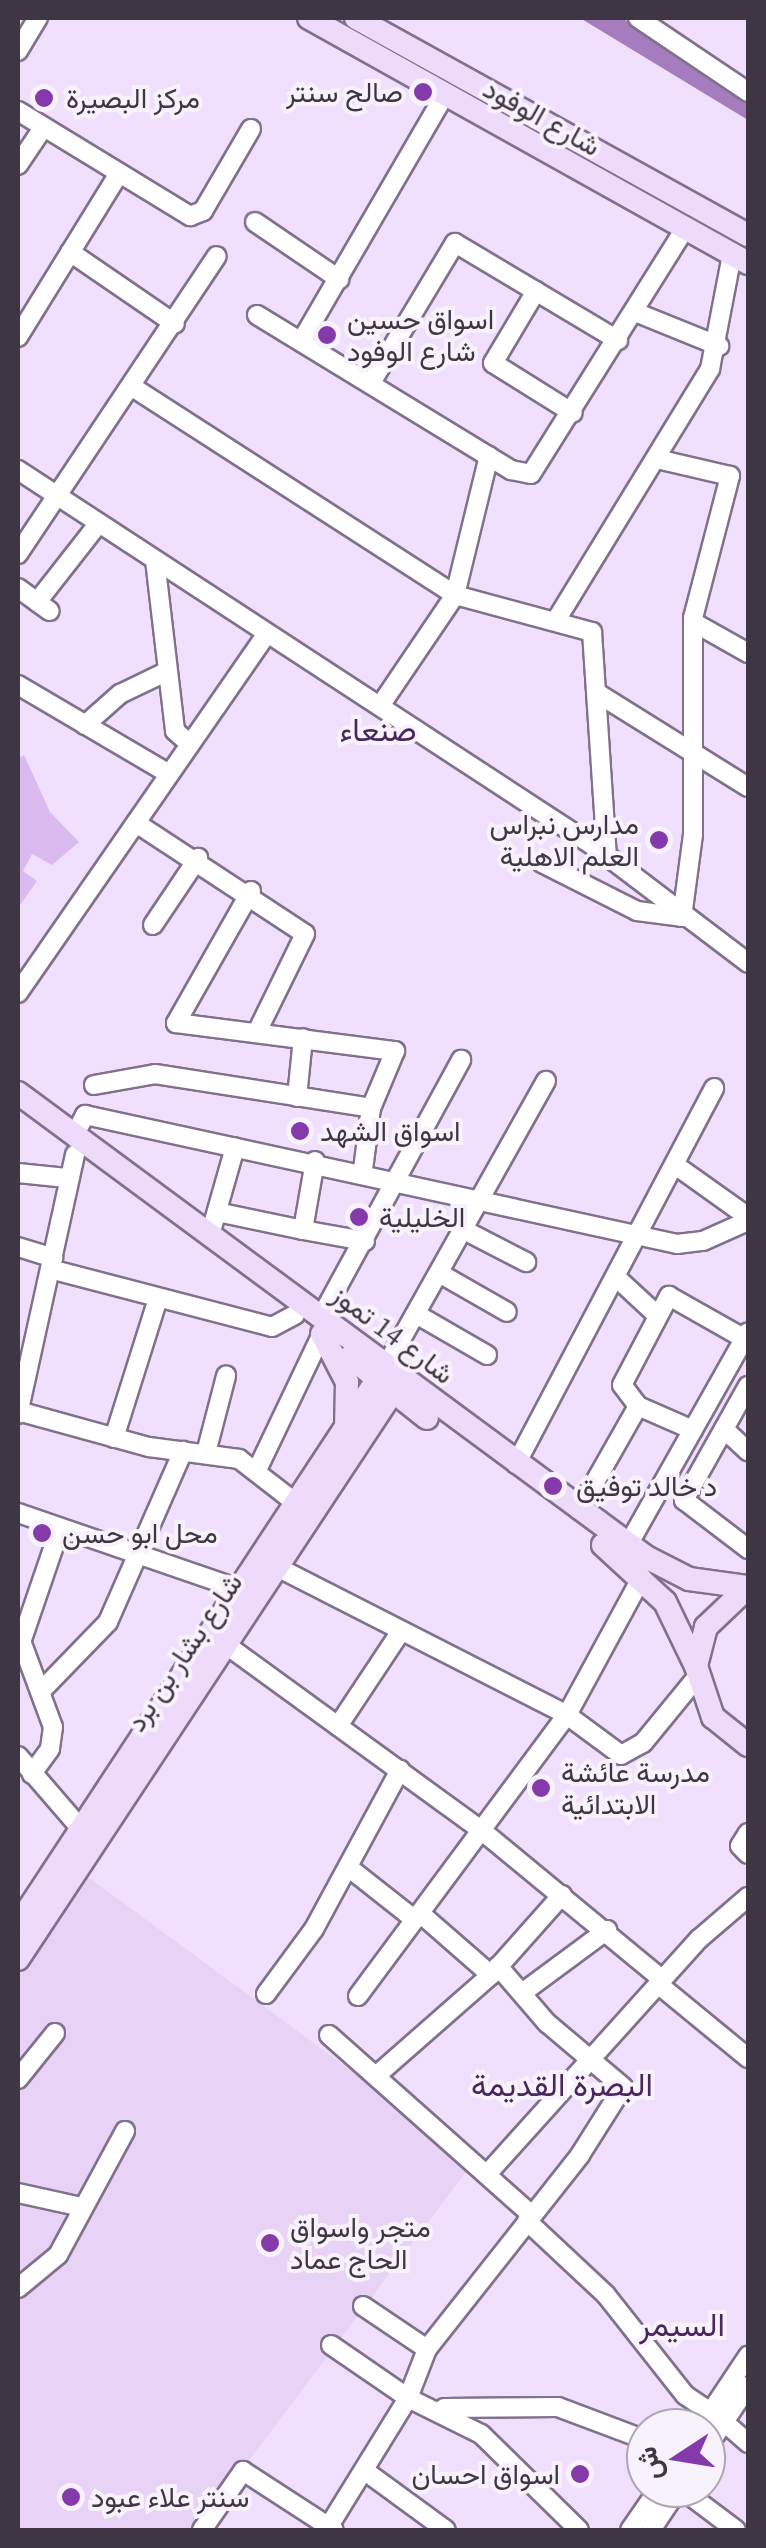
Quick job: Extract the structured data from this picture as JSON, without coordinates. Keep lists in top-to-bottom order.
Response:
{
  "streets": {
    "main road": ["شارع الوفود", "شارع 14 تموز", "شارع بشار بن برد"]
  },
  "crossings": [
    ["شارع 14 تموز", "شارع بشار بن برد"]
  ],
  "districts": ["صنعاء", "البصرة القديمة", "السيمر"],
  "places": [
    "صالح سنتر",
    "مركز البصيرة",
    "اسواق حسين شارع الوفود",
    "مدارس نبراس العلم الاهلية",
    "اسواق الشهد",
    "الخليلية",
    "د خالد توفيق",
    "محل ابو حسن",
    "مدرسة عائشة الابتدائية",
    "متجر واسواق الحاج عماد",
    "اسواق احسان",
    "سنتر علاء عبود"
  ],
  "north": "left"
}
